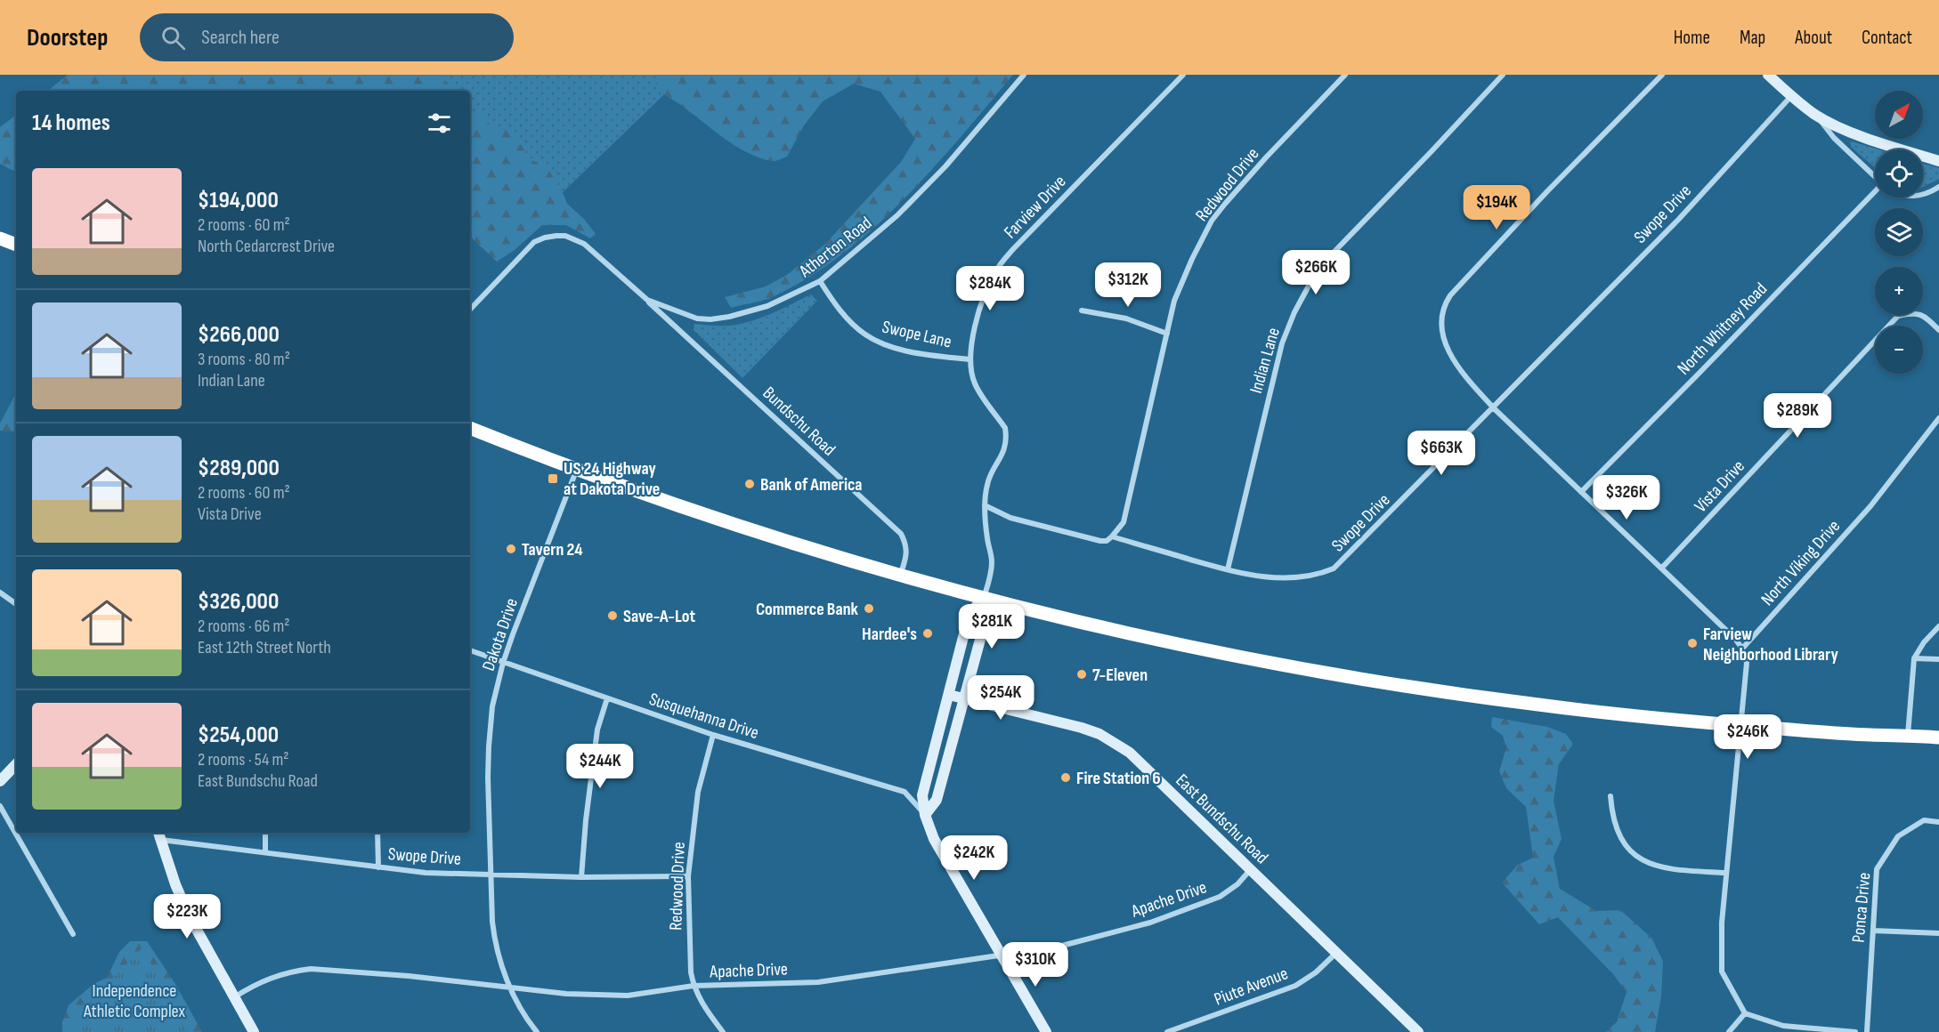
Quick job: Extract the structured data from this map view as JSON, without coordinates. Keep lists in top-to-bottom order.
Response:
{
  "streets": {
    "street": [
      "Redwood Drive",
      "Farview Drive",
      "Swope Drive",
      "Atherton Road",
      "North Whitney Road",
      "Swope Lane",
      "Indian Lane",
      "Bundschu Road",
      "Vista Drive",
      "North Viking Drive",
      "Dakota Drive",
      "Susquehanna Drive",
      "East Bundschu Road",
      "Apache Drive",
      "Ponca Drive",
      "Piute Avenue"
    ]
  },
  "crossings": [
    ["Redwood Drive", "Swope Drive"],
    ["Redwood Drive", "Susquehanna Drive"],
    ["Redwood Drive", "Apache Drive"],
    ["Farview Drive", "Swope Drive"],
    ["Farview Drive", "Swope Lane"],
    ["Swope Drive", "Indian Lane"],
    ["Swope Drive", "Dakota Drive"],
    ["Atherton Road", "Swope Lane"],
    ["Atherton Road", "Bundschu Road"],
    ["Dakota Drive", "Susquehanna Drive"],
    ["Dakota Drive", "Apache Drive"],
    ["East Bundschu Road", "Apache Drive"],
    ["East Bundschu Road", "Piute Avenue"]
  ],
  "parks": ["Independence Athletic Complex"],
  "places": {
    "transit": ["US 24 Highway at Dakota Drive"],
    "other": [
      "Bank of America",
      "Tavern 24",
      "Commerce Bank",
      "Save-A-Lot",
      "Hardee's",
      "Farview Neighborhood Library",
      "7-Eleven",
      "Fire Station 6"
    ]
  },
  "north": "top right",
  "page": {
    "header": "Doorstep",
    "search": "Search here",
    "nav": [
      "Home",
      "Map",
      "About",
      "Contact"
    ],
    "map_buttons": ["+", "−"],
    "heading": "14 homes",
    "list": [
      {
        "name": "$194,000",
        "note": "2 rooms · 60 m² · North Cedarcrest Drive"
      },
      {
        "name": "$266,000",
        "note": "3 rooms · 80 m² · Indian Lane"
      },
      {
        "name": "$289,000",
        "note": "2 rooms · 60 m² · Vista Drive"
      },
      {
        "name": "$326,000",
        "note": "2 rooms · 66 m² · East 12th Street North"
      },
      {
        "name": "$254,000",
        "note": "2 rooms · 54 m² · East Bundschu Road"
      }
    ],
    "price": [
      "$194K",
      "$266K",
      "$312K",
      "$284K",
      "$289K",
      "$663K",
      "$326K",
      "$281K",
      "$254K",
      "$246K",
      "$244K",
      "$242K",
      "$223K",
      "$310K"
    ]
  }
}
